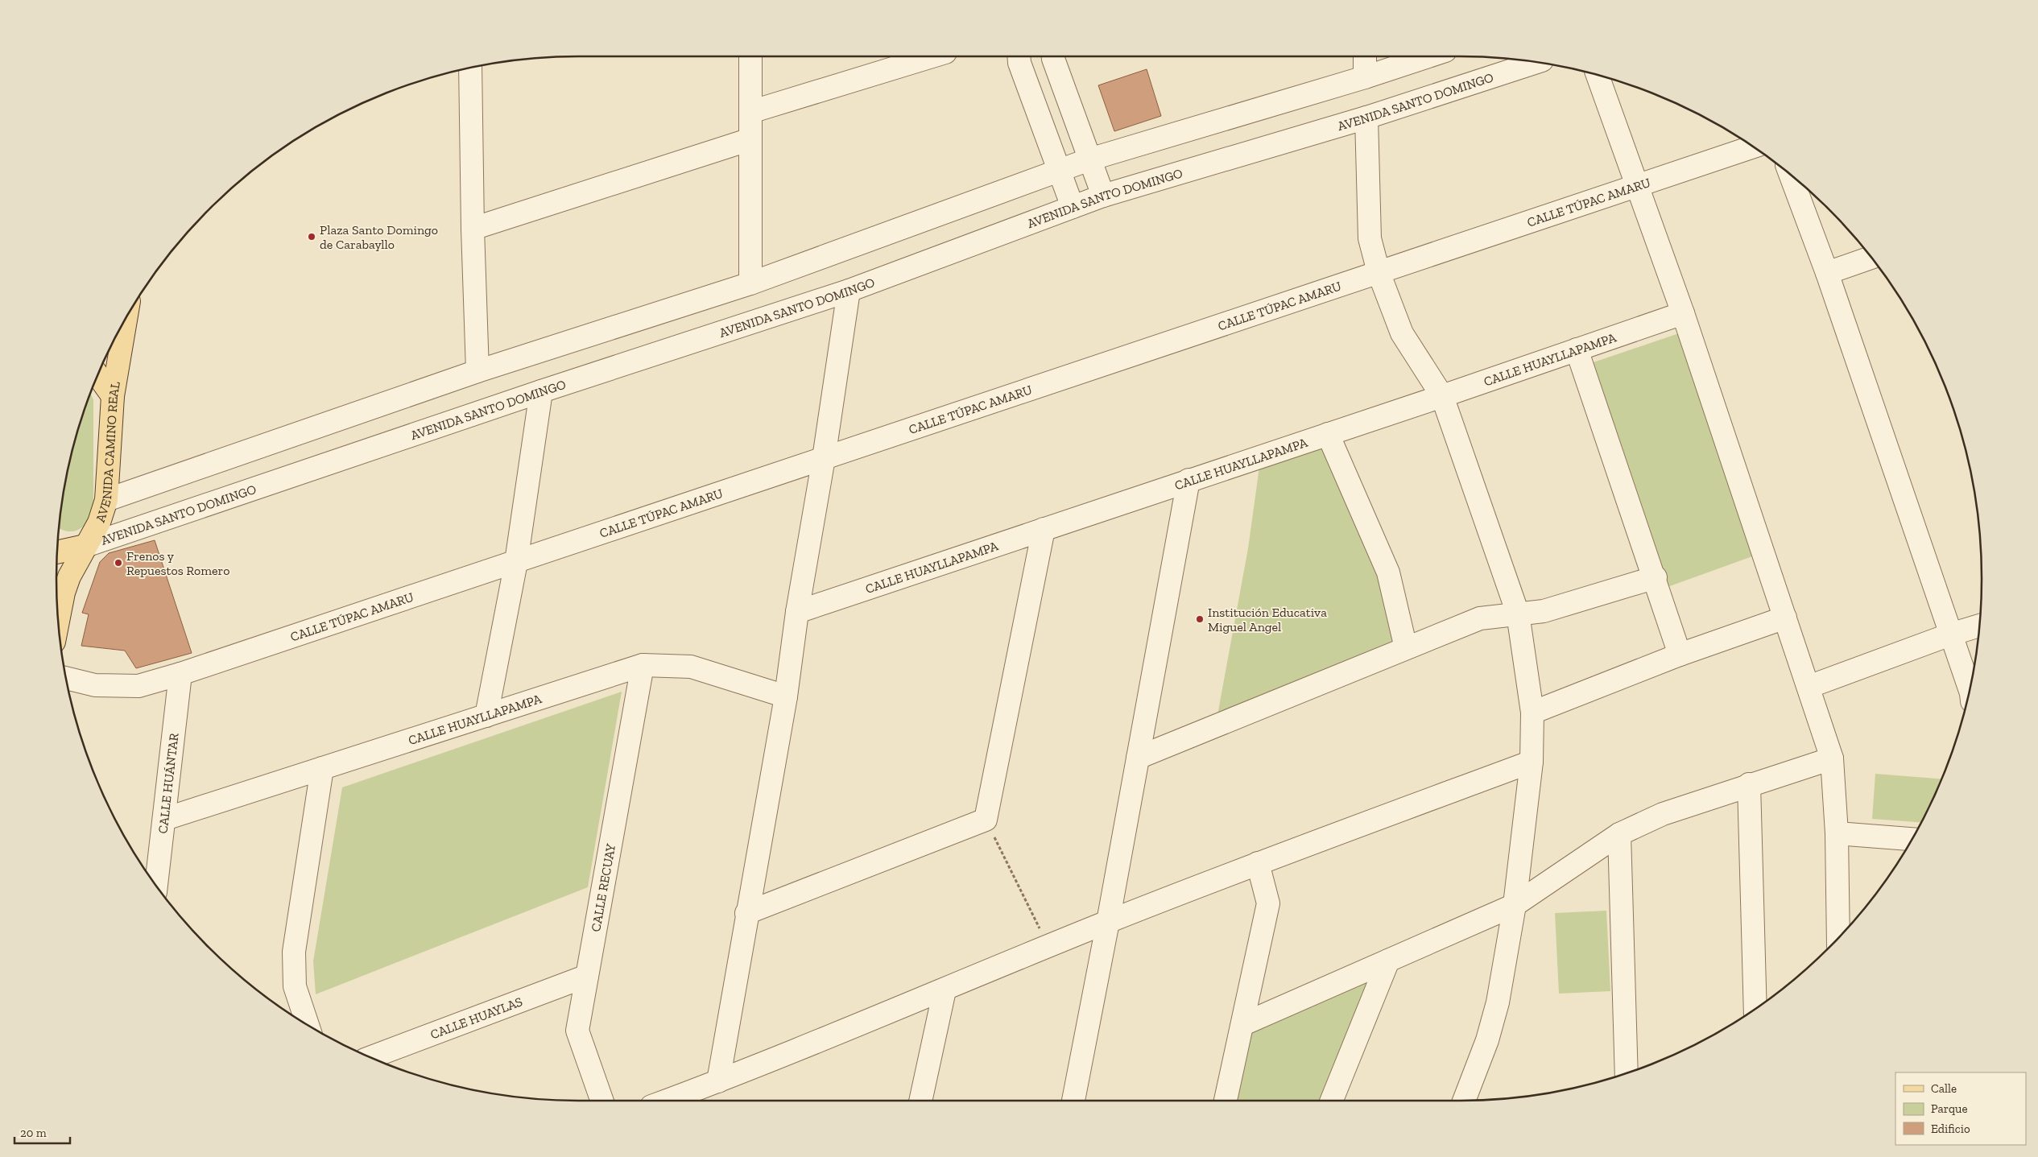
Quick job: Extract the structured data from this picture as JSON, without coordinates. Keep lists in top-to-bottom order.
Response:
{
  "streets": {
    "main road": ["AVENIDA SANTO DOMINGO", "AVENIDA CAMINO REAL"],
    "street": [
      "CALLE TÚPAC AMARU",
      "CALLE HUAYLLAPAMPA",
      "CALLE HUÁNTAR",
      "CALLE RECUAY",
      "CALLE HUAYLAS"
    ]
  },
  "crossings": [
    ["AVENIDA SANTO DOMINGO", "AVENIDA CAMINO REAL"],
    ["CALLE TÚPAC AMARU", "CALLE HUÁNTAR"],
    ["CALLE HUAYLLAPAMPA", "CALLE HUÁNTAR"],
    ["CALLE HUAYLLAPAMPA", "CALLE RECUAY"],
    ["CALLE RECUAY", "CALLE HUAYLAS"]
  ],
  "places": ["Plaza Santo Domingo de Carabayllo", "Frenos y Repuestos Romero", "Institución Educativa Miguel Angel"],
  "legend": ["Calle", "Parque", "Edificio"],
  "scale_bar": "20 m"
}
